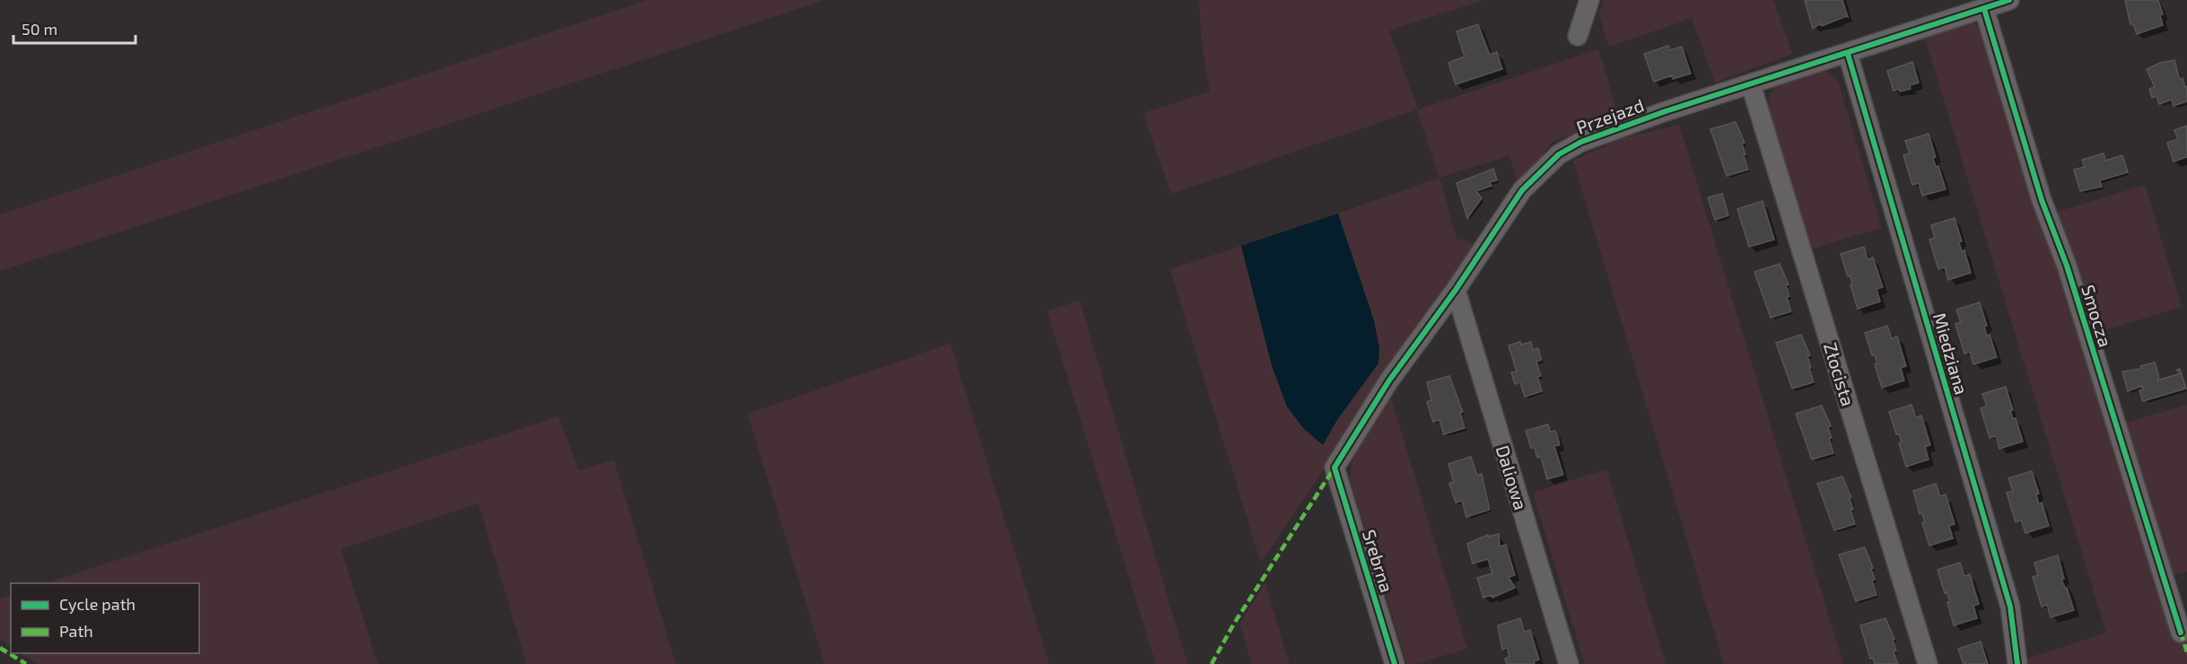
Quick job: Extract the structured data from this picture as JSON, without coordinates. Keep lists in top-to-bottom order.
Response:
{
  "streets": {
    "street": [
      "Przejazd",
      "Smocza",
      "Miedziana",
      "Złocista",
      "Daliowa",
      "Srebrna"
    ]
  },
  "crossings": [
    ["Przejazd", "Smocza"],
    ["Przejazd", "Miedziana"],
    ["Przejazd", "Złocista"],
    ["Przejazd", "Daliowa"],
    ["Przejazd", "Srebrna"]
  ],
  "legend": ["Cycle path", "Path"],
  "scale_bar": "50 m"
}
